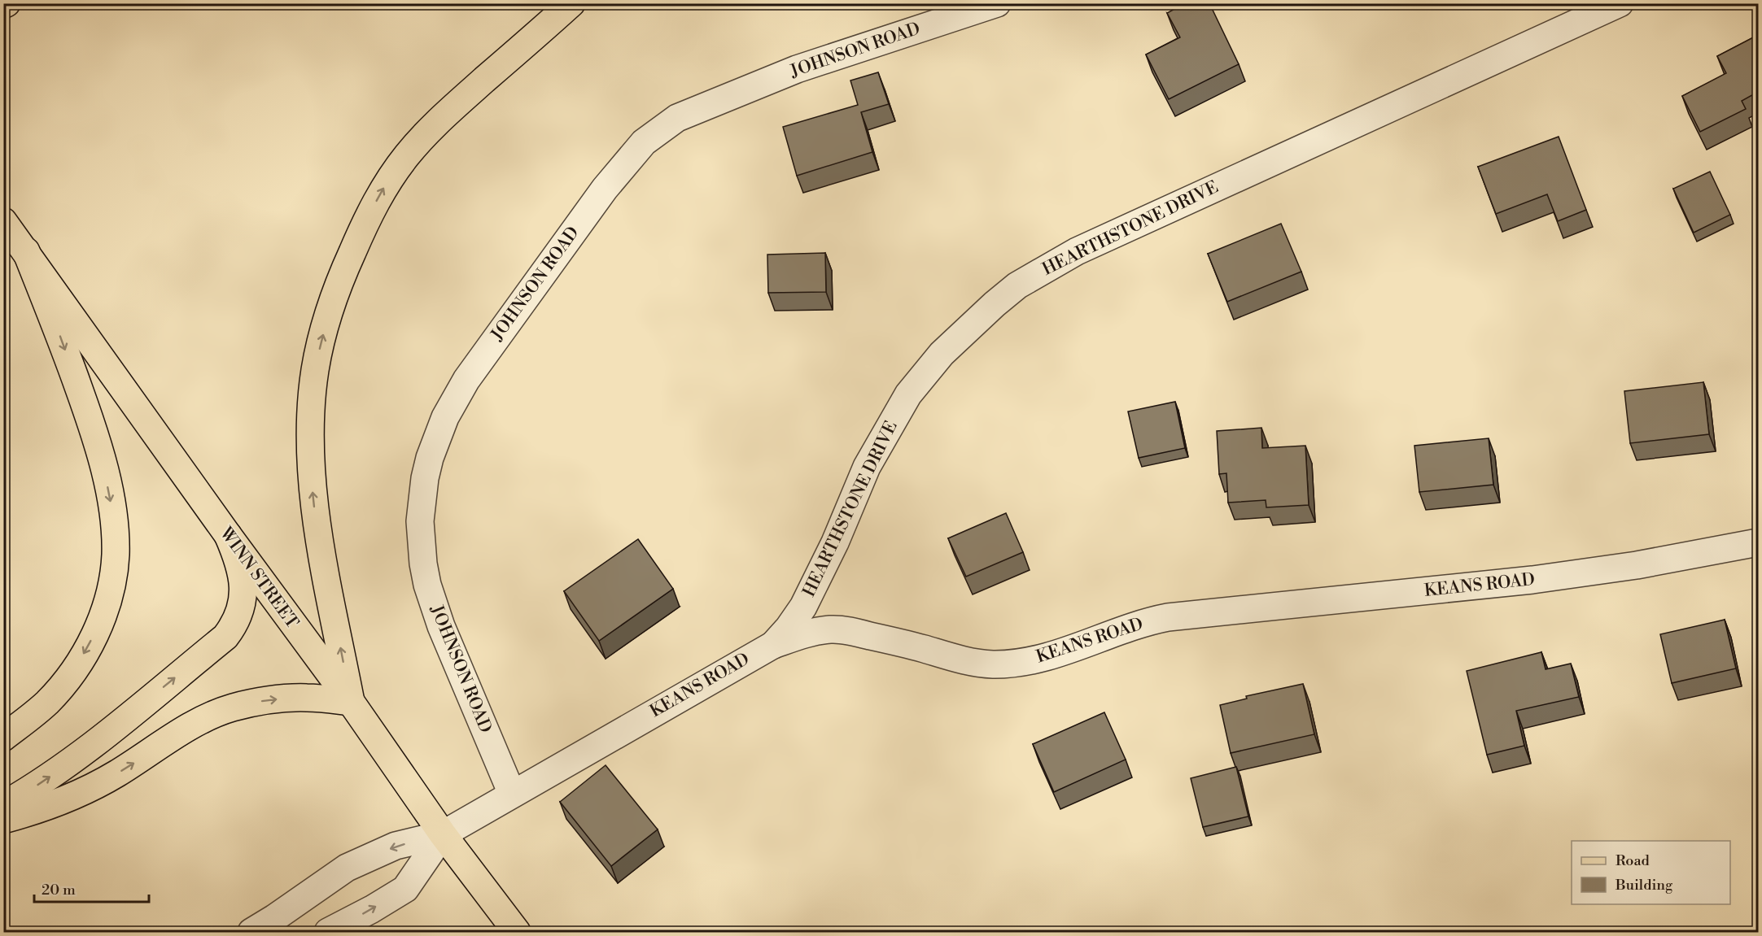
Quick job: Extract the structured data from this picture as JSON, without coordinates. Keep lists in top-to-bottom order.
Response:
{
  "streets": {
    "main road": ["WINN STREET"],
    "street": ["JOHNSON ROAD", "HEARTHSTONE DRIVE", "KEANS ROAD"]
  },
  "crossings": [
    ["JOHNSON ROAD", "KEANS ROAD"],
    ["HEARTHSTONE DRIVE", "KEANS ROAD"],
    ["WINN STREET", "KEANS ROAD"]
  ],
  "legend": ["Road", "Building"],
  "scale_bar": "20 m"
}
